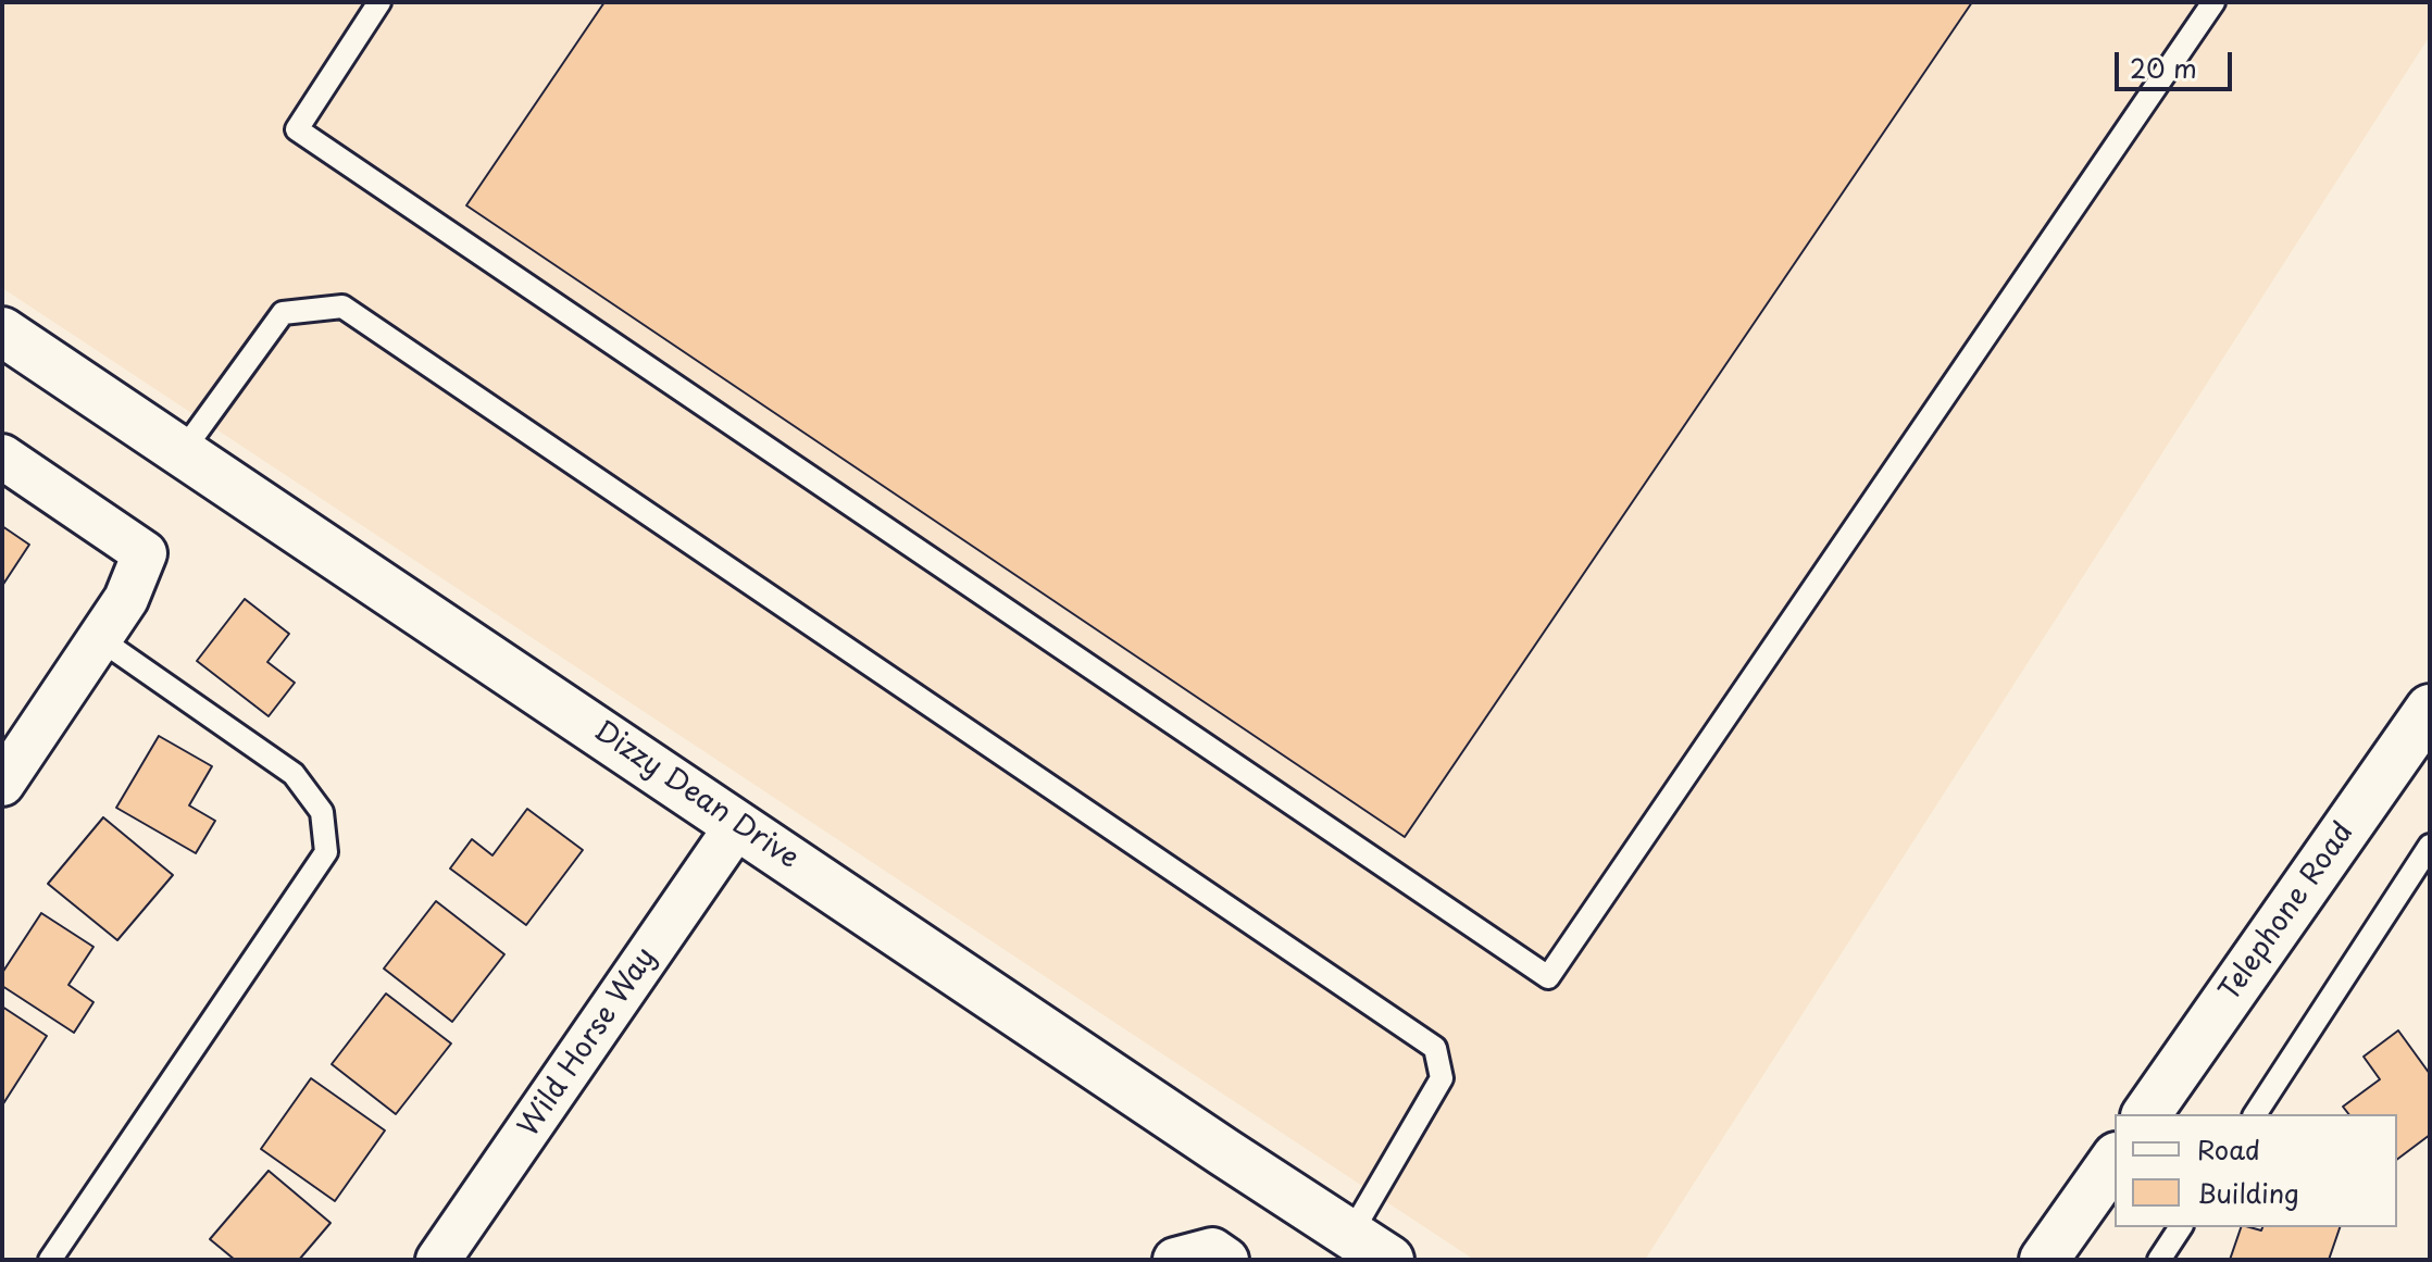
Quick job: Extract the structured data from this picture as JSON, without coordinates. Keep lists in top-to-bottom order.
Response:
{
  "streets": {
    "street": ["Dizzy Dean Drive", "Telephone Road", "Wild Horse Way"]
  },
  "crossings": [
    ["Dizzy Dean Drive", "Wild Horse Way"]
  ],
  "legend": ["Road", "Building"],
  "scale_bar": "20 m"
}
